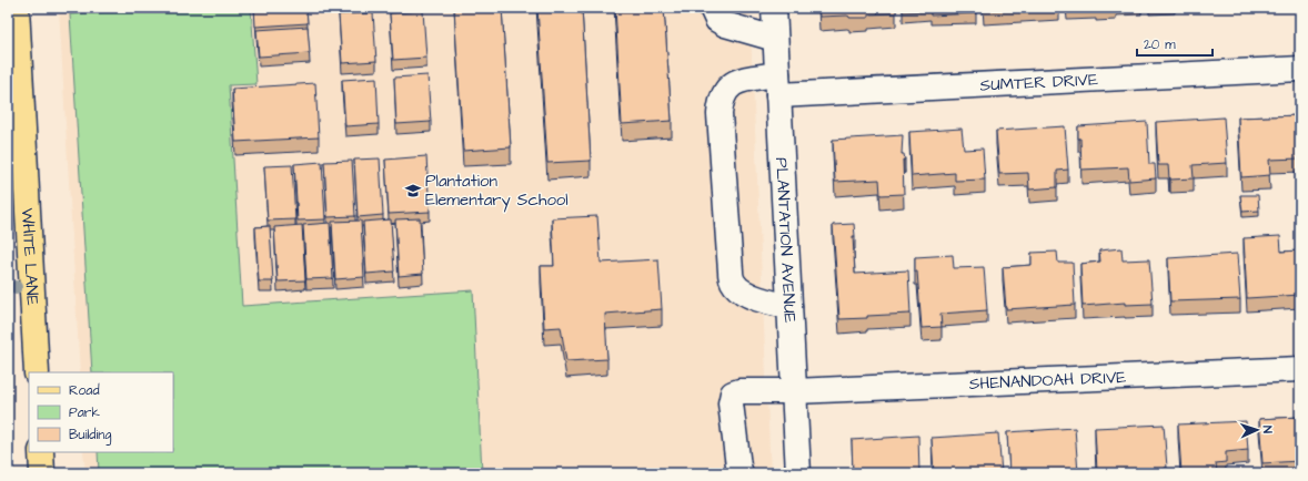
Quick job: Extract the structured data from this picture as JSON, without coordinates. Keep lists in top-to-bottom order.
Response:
{
  "streets": {
    "main road": ["WHITE LANE"],
    "street": ["SUMTER DRIVE", "PLANTATION AVENUE", "SHENANDOAH DRIVE"]
  },
  "crossings": [
    ["SUMTER DRIVE", "PLANTATION AVENUE"],
    ["PLANTATION AVENUE", "SHENANDOAH DRIVE"]
  ],
  "places": {
    "school or university": ["Plantation Elementary School"]
  },
  "legend": ["Road", "Park", "Building"],
  "scale_bar": "20 m",
  "north": "right"
}
